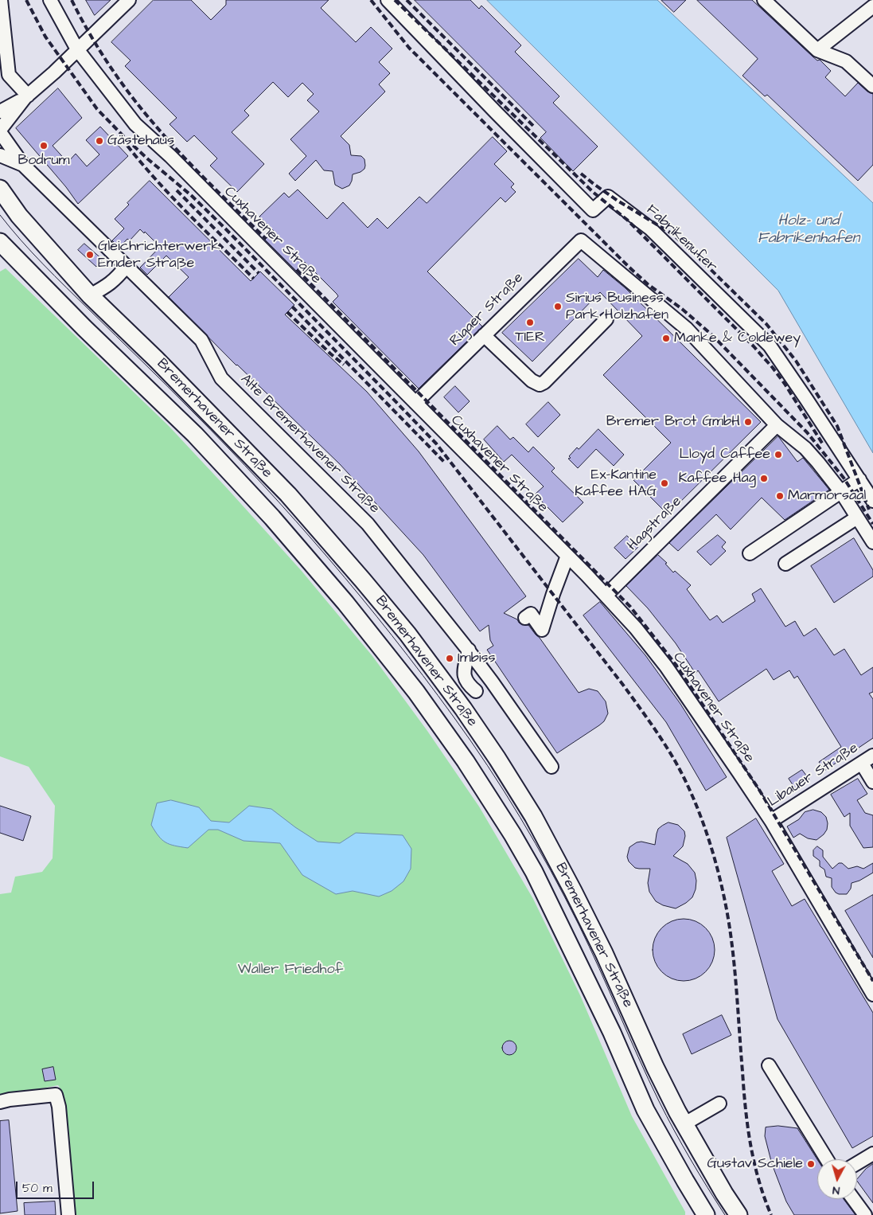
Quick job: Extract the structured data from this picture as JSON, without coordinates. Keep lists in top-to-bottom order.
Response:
{
  "streets": {
    "main road": ["Bremerhavener Straße"],
    "street": [
      "Cuxhavener Straße",
      "Fabrikenufer",
      "Rigaer Straße",
      "Alte Bremerhavener Straße",
      "Hagstraße",
      "Libauer Straße"
    ]
  },
  "crossings": [
    ["Cuxhavener Straße", "Rigaer Straße"],
    ["Cuxhavener Straße", "Hagstraße"],
    ["Cuxhavener Straße", "Libauer Straße"],
    ["Rigaer Straße", "Hagstraße"]
  ],
  "water": ["Holz- und Fabrikenhafen"],
  "parks": ["Waller Friedhof"],
  "places": [
    "Gästehaus",
    "Bodrum",
    "Gleichrichterwerk Emder Straße",
    "Sirius Business Park Holzhafen",
    "TIER",
    "Manke & Coldewey",
    "Bremer Brot GmbH",
    "Lloyd Caffee",
    "Kaffee Hag",
    "Ex-Kantine Kaffee HAG",
    "Marmorsaal",
    "Imbiss",
    "Gustav Schiele"
  ],
  "scale_bar": "50 m",
  "north": "bottom"
}
